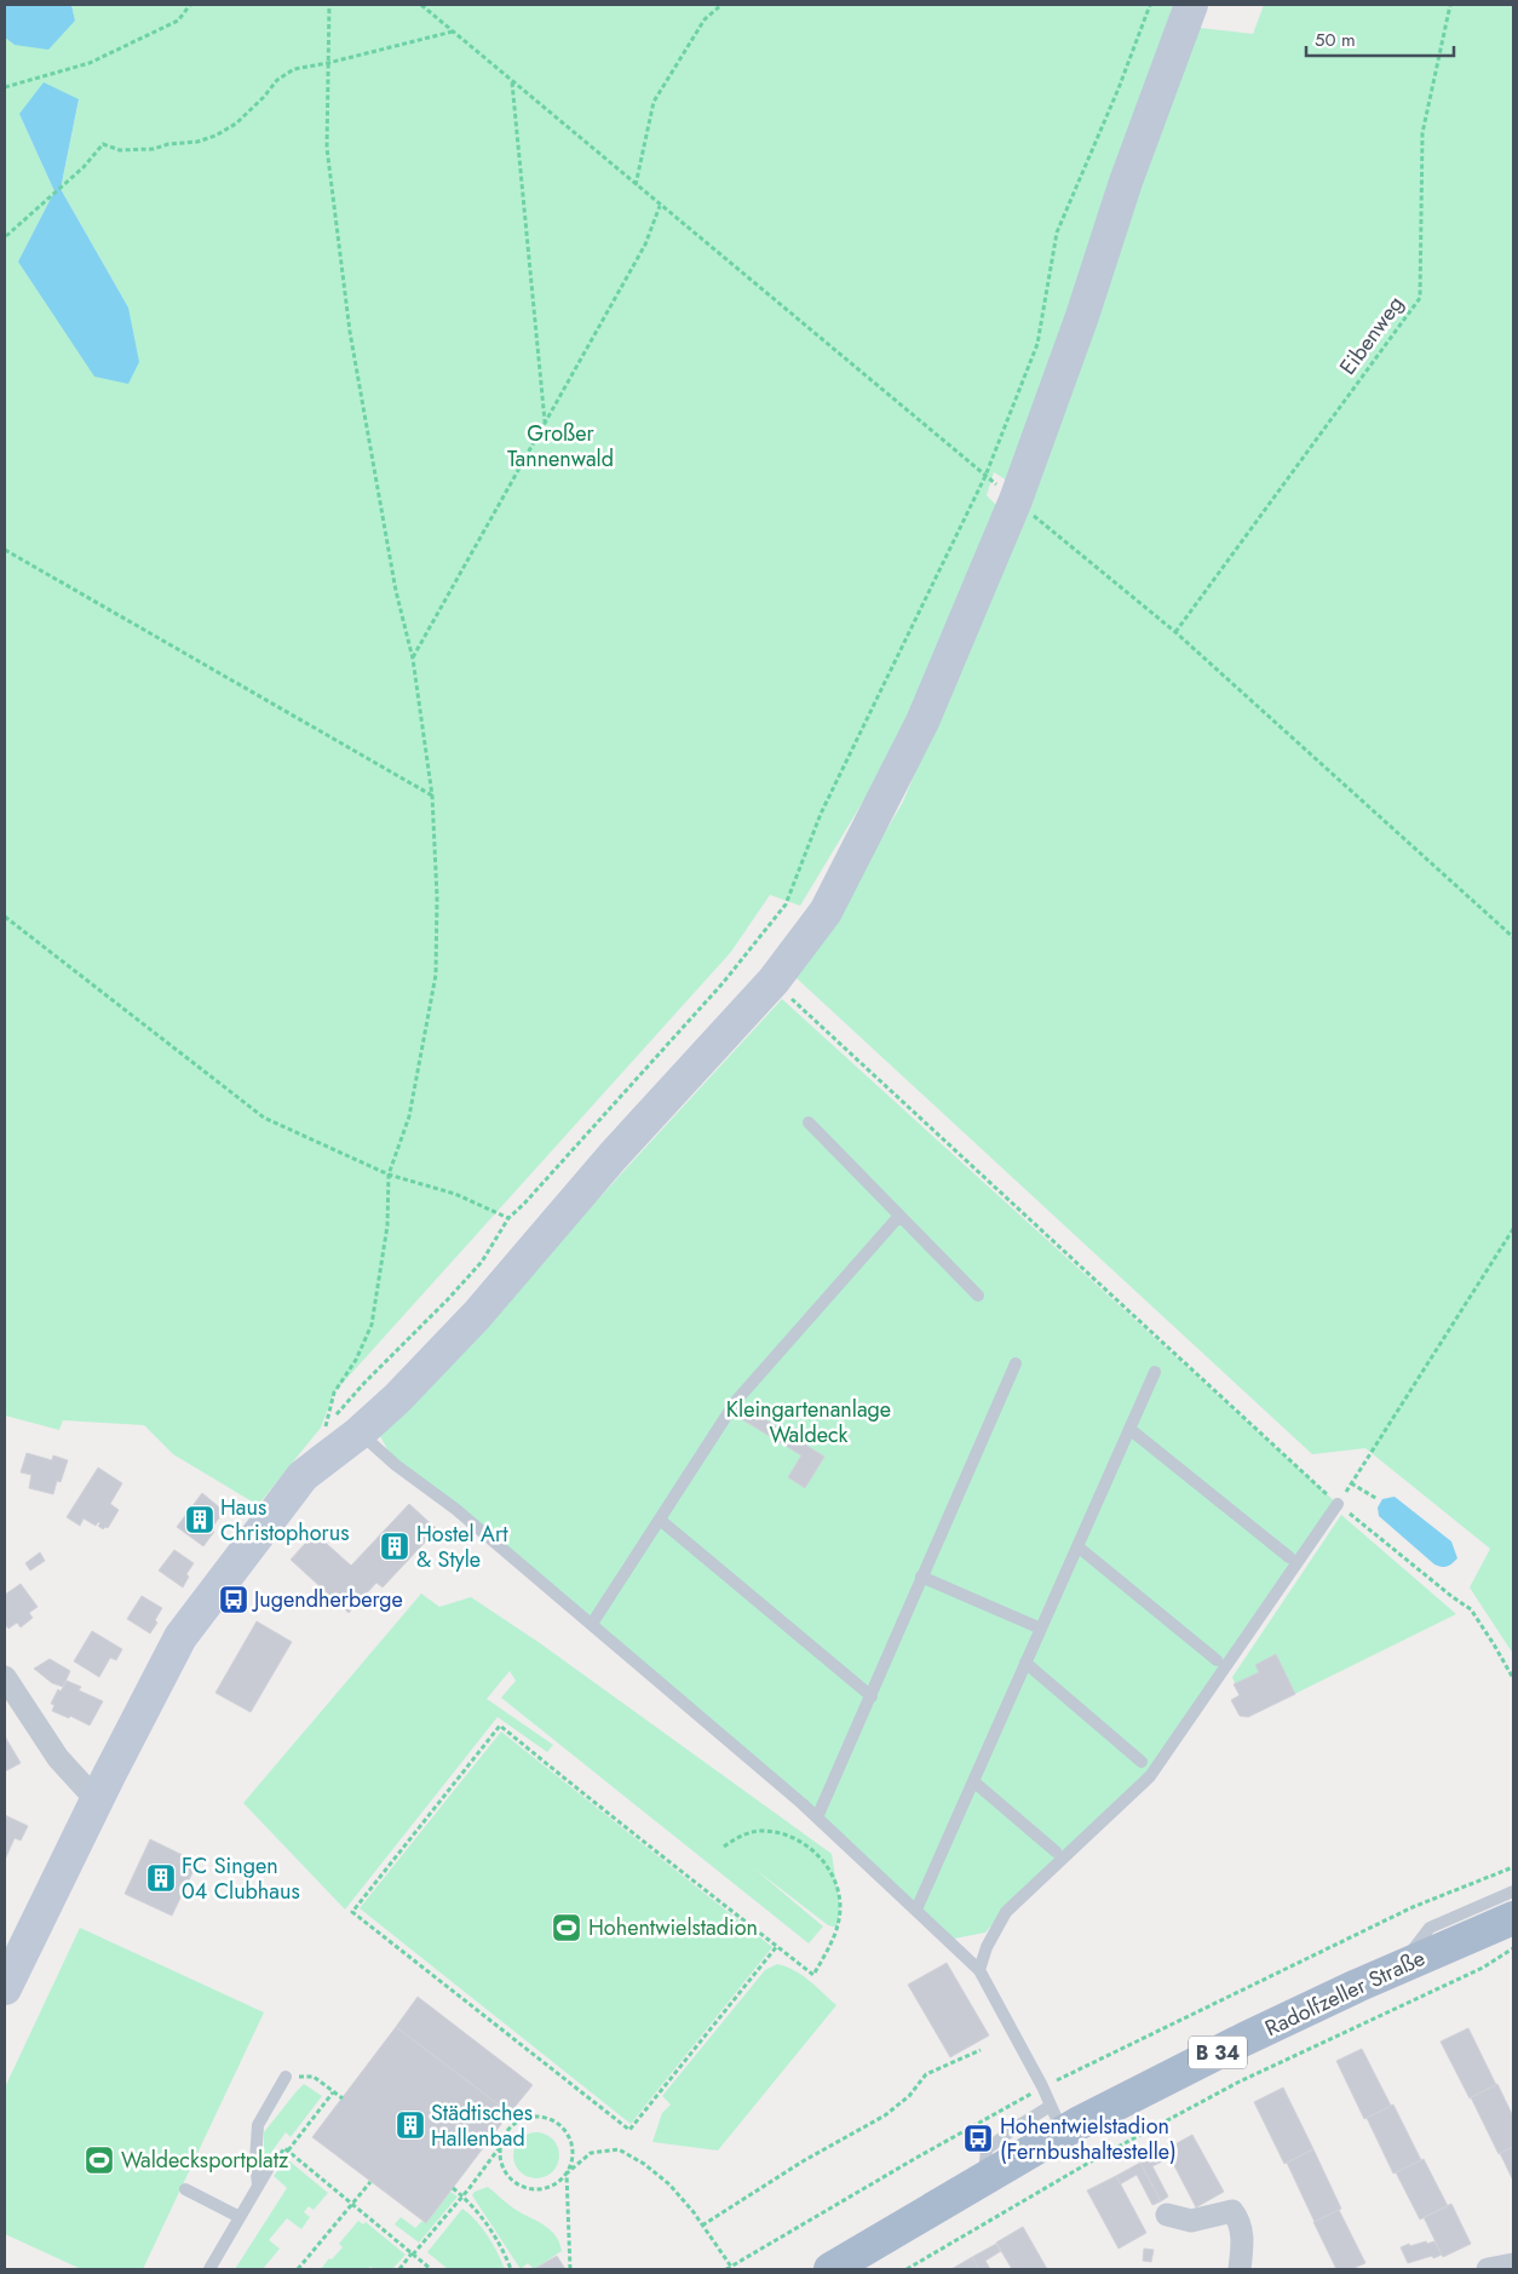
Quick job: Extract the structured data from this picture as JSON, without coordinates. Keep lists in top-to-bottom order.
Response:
{
  "streets": {
    "main road": ["Radolfzeller Straße", "B 34"],
    "path": ["Eibenweg"]
  },
  "parks": ["Großer Tannenwald", "Kleingartenanlage Waldeck"],
  "places": {
    "building": [
      "Haus Christophorus",
      "Hostel Art & Style",
      "FC Singen 04 Clubhaus",
      "Städtisches Hallenbad"
    ],
    "bus stop": ["Jugendherberge", "Hohentwielstadion (Fernbushaltestelle)"],
    "sports": ["Hohentwielstadion", "Waldecksportplatz"]
  },
  "scale_bar": "50 m"
}
